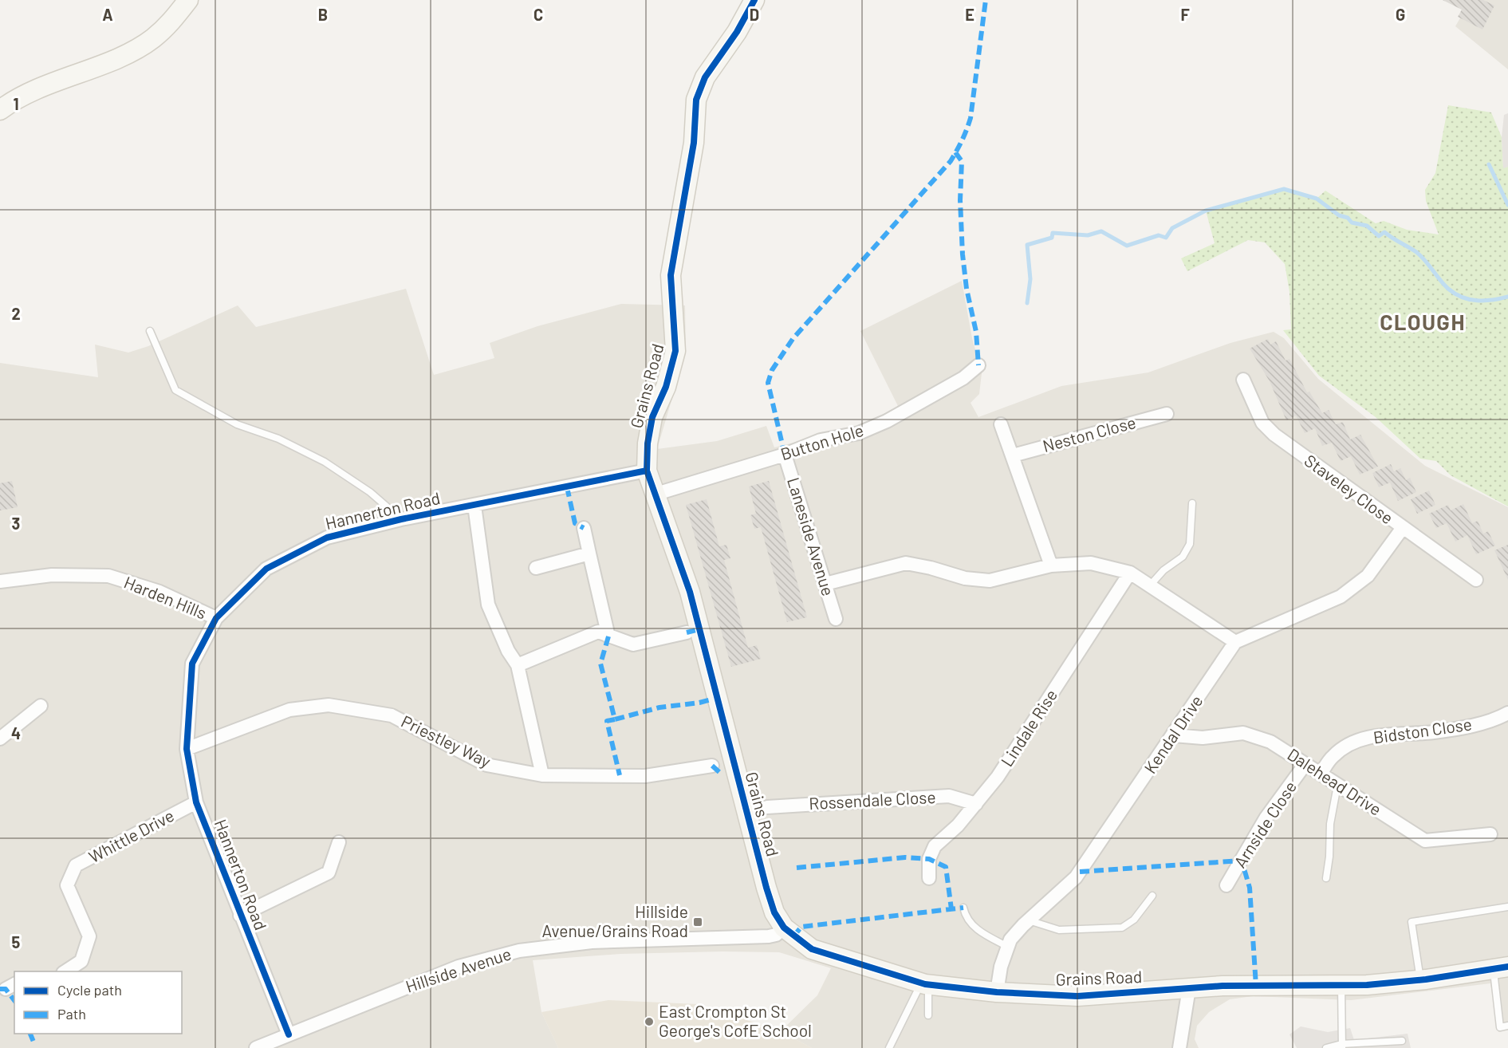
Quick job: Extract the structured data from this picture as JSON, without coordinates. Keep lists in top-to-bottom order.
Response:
{
  "streets": {
    "street": [
      "Grains Road",
      "Neston Close",
      "Button Hole",
      "Staveley Close",
      "Hannerton Road",
      "Laneside Avenue",
      "Harden Hills",
      "Lindale Rise",
      "Bidston Close",
      "Kendal Drive",
      "Priestley Way",
      "Dalehead Drive",
      "Rossendale Close",
      "Arnside Close",
      "Whittle Drive",
      "Hillside Avenue"
    ]
  },
  "crossings": [
    ["Grains Road", "Button Hole"],
    ["Grains Road", "Hannerton Road"],
    ["Grains Road", "Kendal Drive"],
    ["Grains Road", "Hillside Avenue"],
    ["Button Hole", "Laneside Avenue"],
    ["Hannerton Road", "Harden Hills"],
    ["Hannerton Road", "Priestley Way"],
    ["Hannerton Road", "Whittle Drive"],
    ["Hannerton Road", "Hillside Avenue"],
    ["Lindale Rise", "Rossendale Close"],
    ["Bidston Close", "Dalehead Drive"],
    ["Kendal Drive", "Dalehead Drive"],
    ["Dalehead Drive", "Arnside Close"]
  ],
  "districts": ["CLOUGH"],
  "places": {
    "transit": ["Hillside Avenue/Grains Road"],
    "other": ["East Crompton St George's CofE School"]
  },
  "legend": ["Cycle path", "Path"],
  "grid": {
    "columns": [
      "A",
      "B",
      "C",
      "D",
      "E",
      "F",
      "G"
    ],
    "rows": [
      "1",
      "2",
      "3",
      "4",
      "5"
    ]
  }
}
